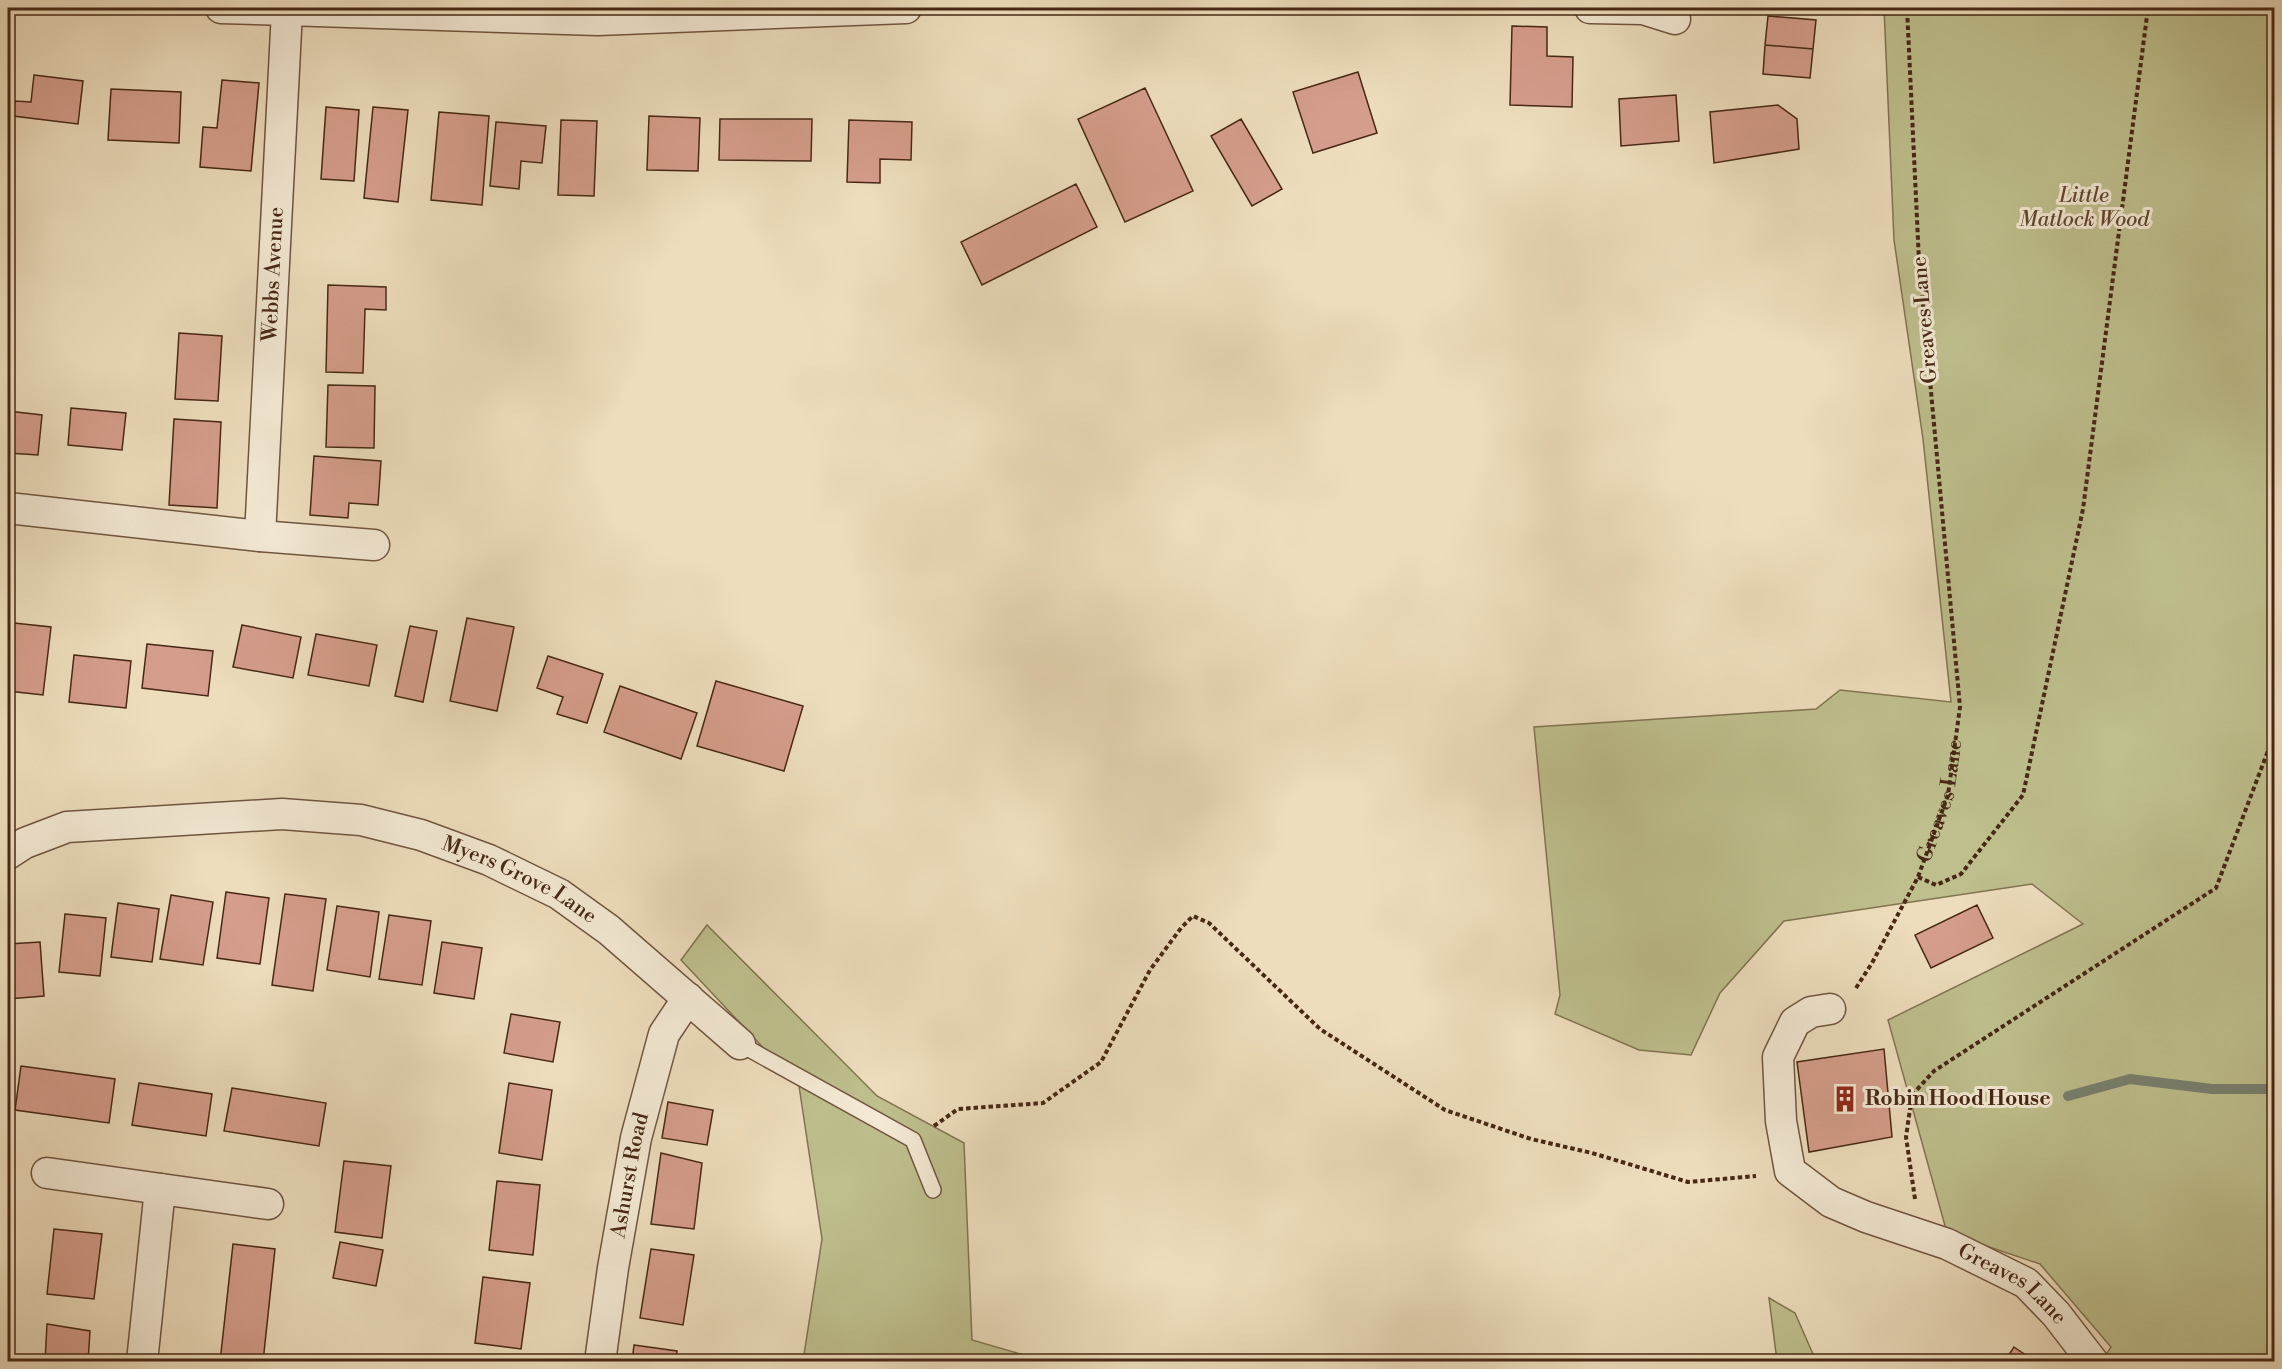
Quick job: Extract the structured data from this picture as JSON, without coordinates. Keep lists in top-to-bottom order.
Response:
{
  "streets": {
    "street": [
      "Webbs Avenue",
      "Greaves Lane",
      "Myers Grove Lane",
      "Ashurst Road"
    ]
  },
  "crossings": [
    ["Myers Grove Lane", "Ashurst Road"]
  ],
  "parks": ["Little Matlock Wood"],
  "places": {
    "building": ["Robin Hood House"]
  }
}
